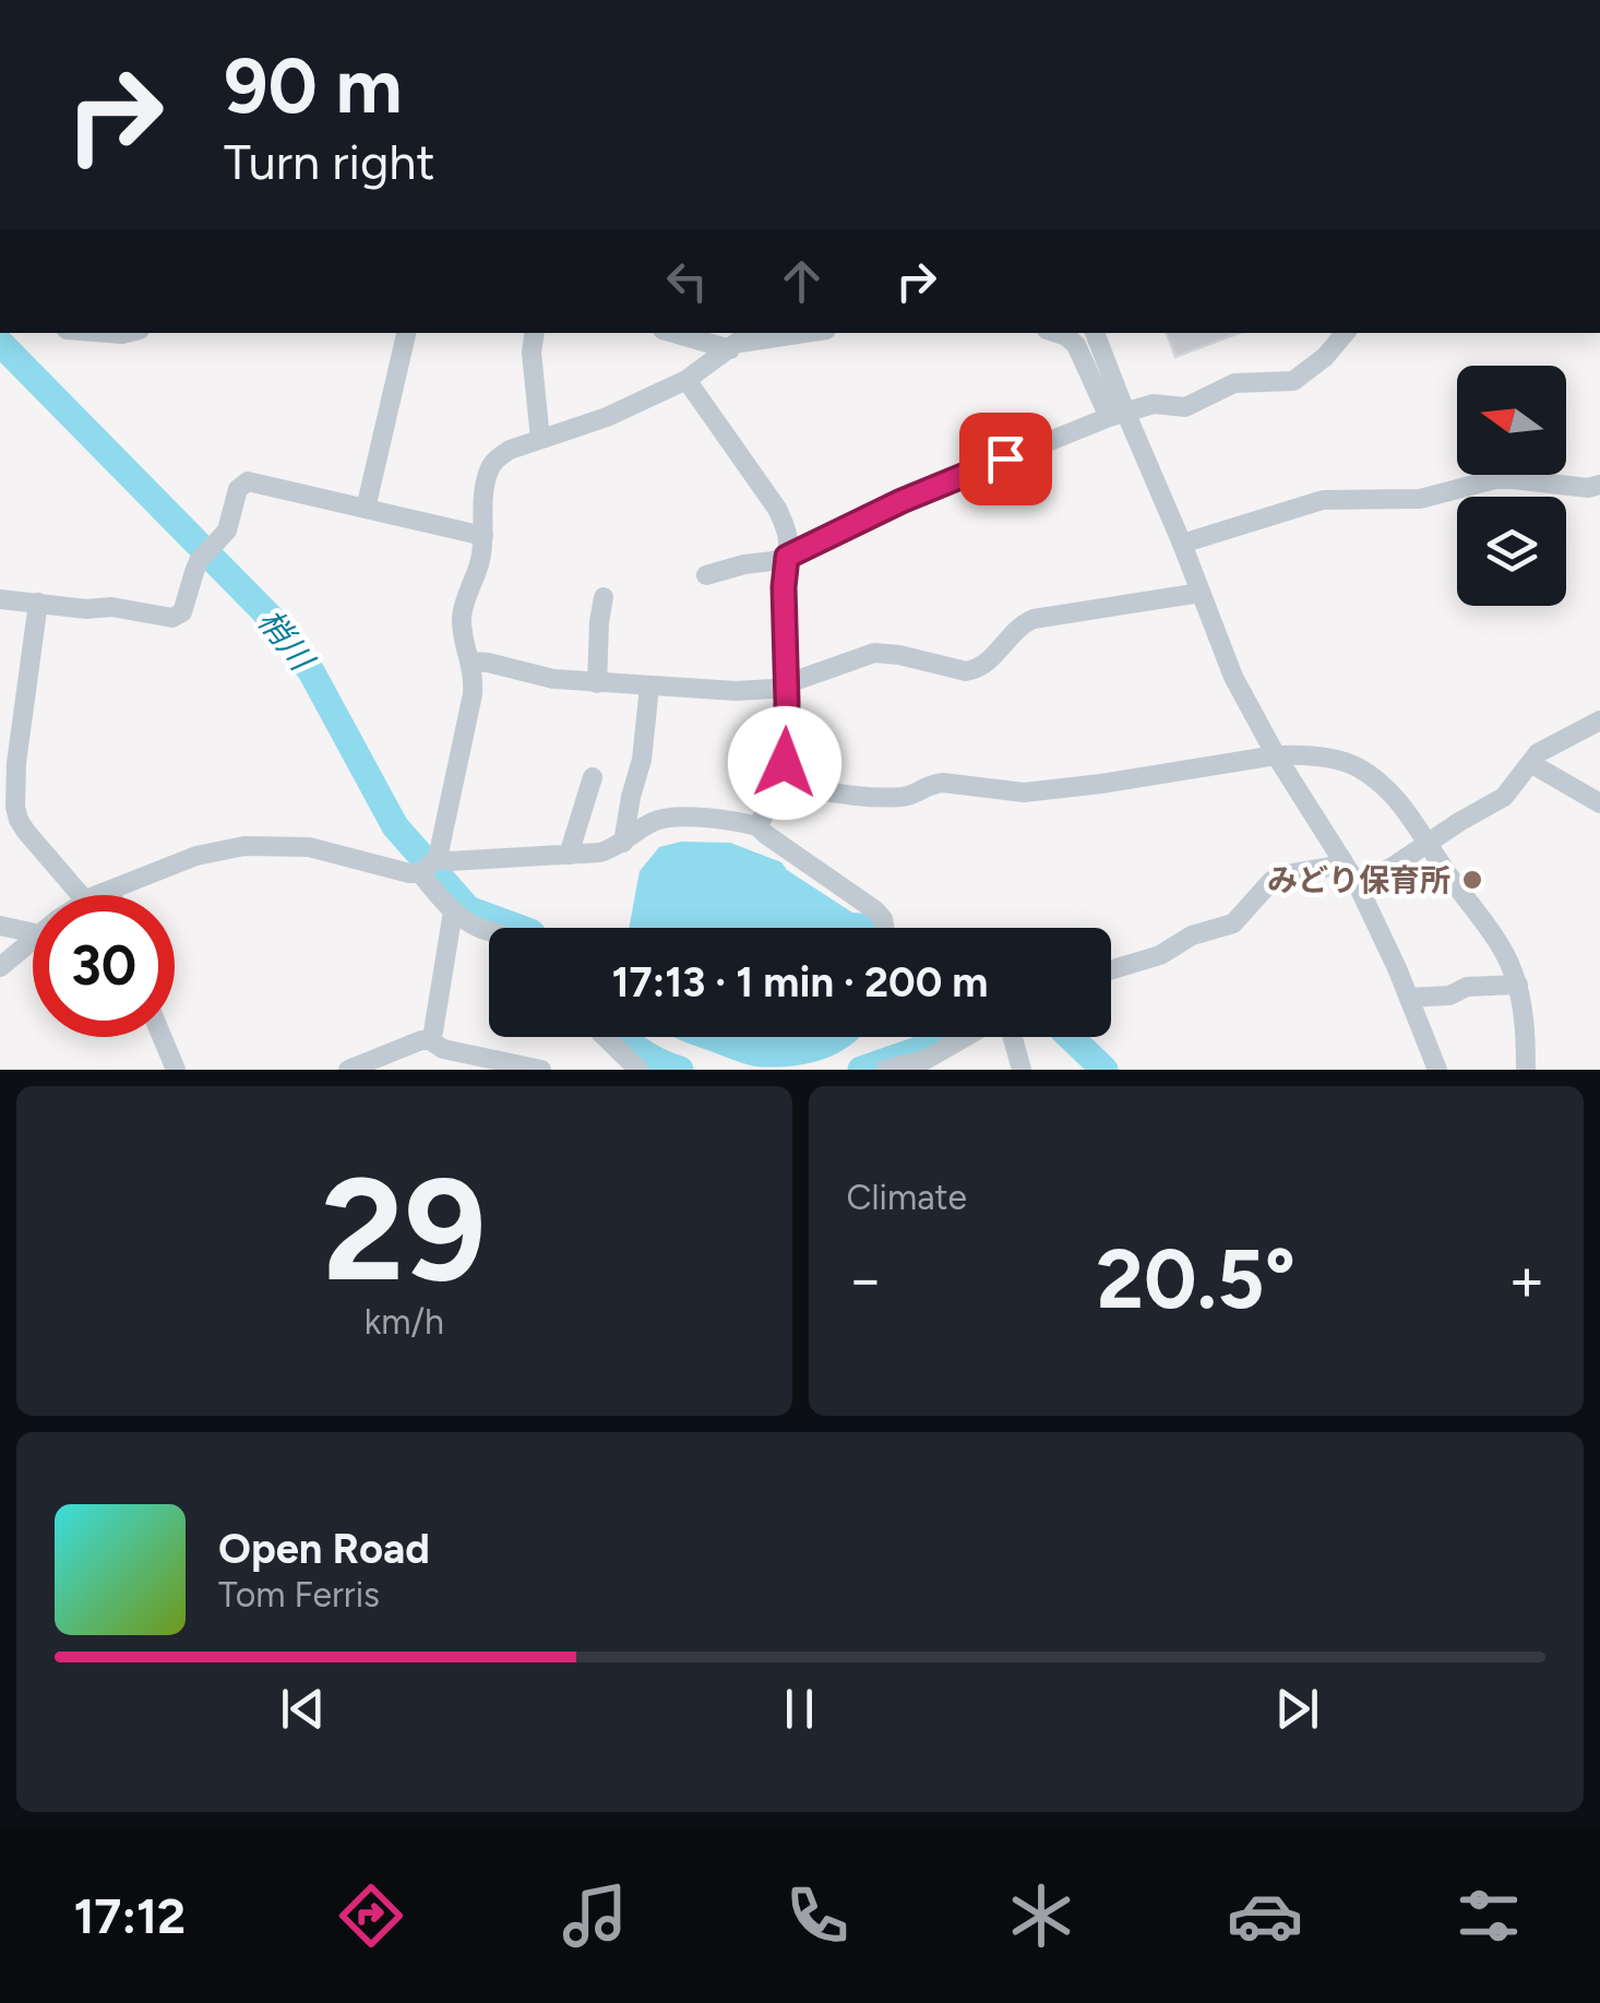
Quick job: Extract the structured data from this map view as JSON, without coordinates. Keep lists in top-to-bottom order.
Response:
{
  "water": ["梢川"],
  "places": ["みどり保育所"],
  "north": "left",
  "page": {
    "turn": ["90 m", "Turn right"],
    "limit": "30",
    "trip": "17:13 · 1 min · 200 m",
    "tile": [
      ["29", "km/h"],
      "Climate"
    ],
    "heat": ["−", "20.5°", "+"],
    "song": ["Open Road", "Tom Ferris"],
    "tabs": "17:12"
  }
}
